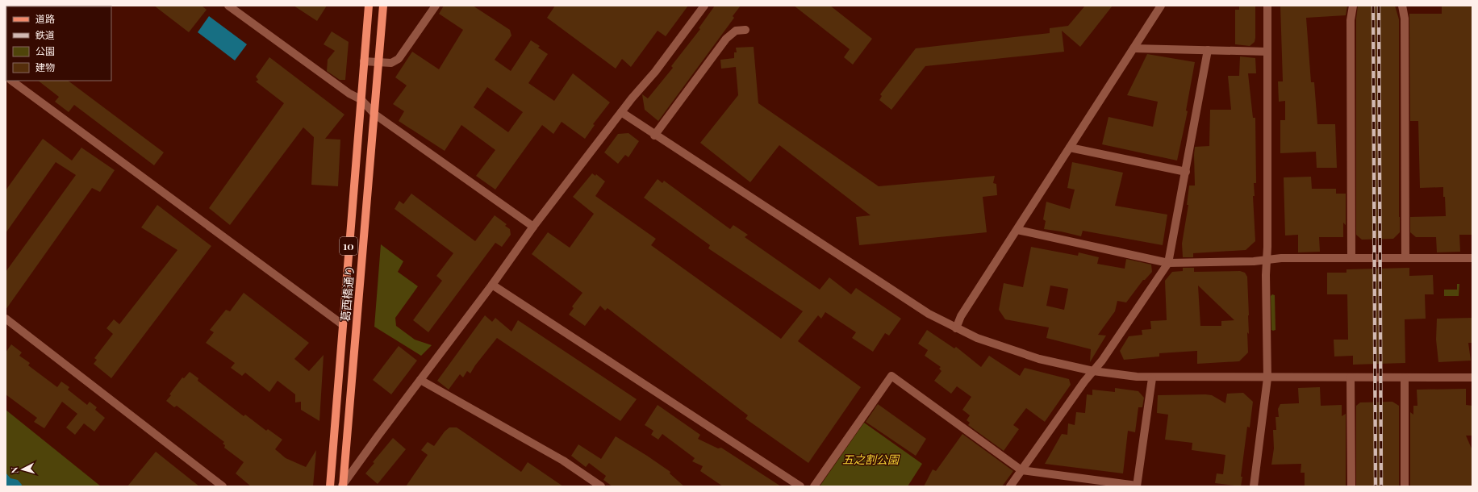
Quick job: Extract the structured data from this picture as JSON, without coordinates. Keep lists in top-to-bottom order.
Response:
{
  "streets": {
    "main road": ["10", "葛西橋通り"]
  },
  "parks": ["五之割公園"],
  "legend": [
    "道路",
    "鉄道",
    "公園",
    "建物"
  ],
  "north": "left"
}
